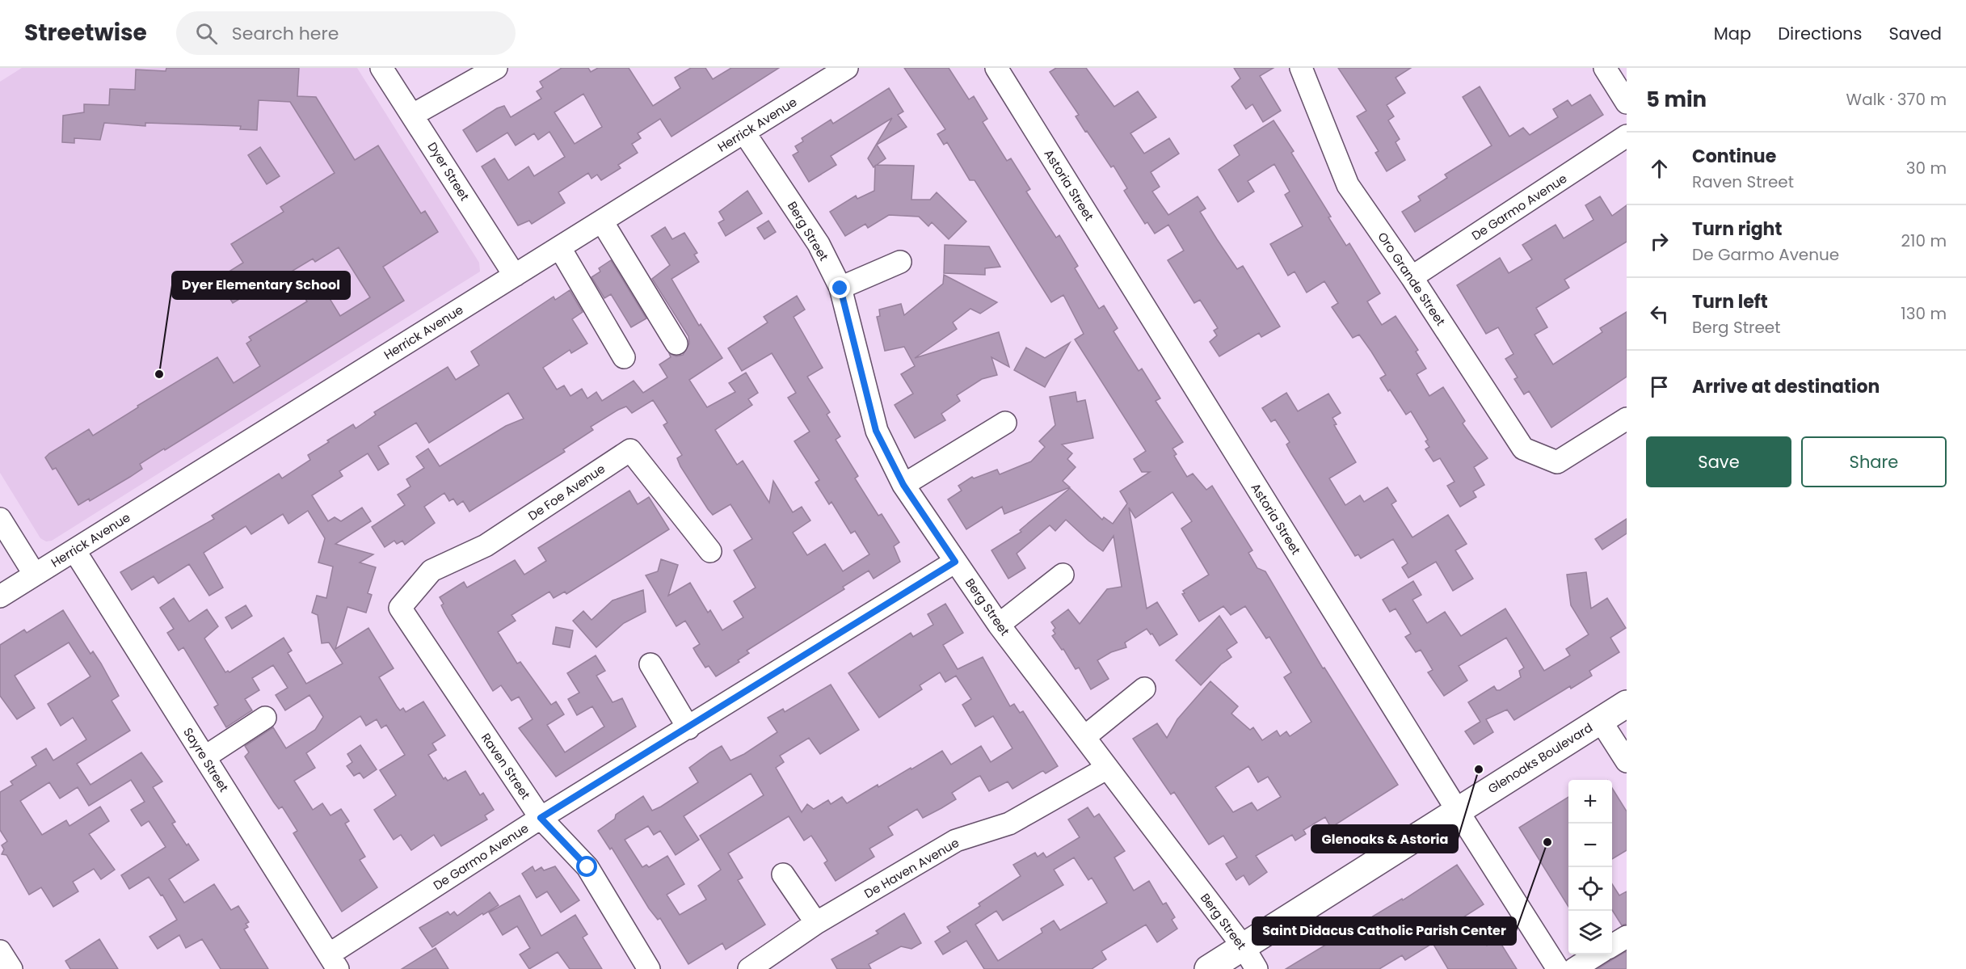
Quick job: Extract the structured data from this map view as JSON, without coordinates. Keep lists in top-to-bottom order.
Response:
{
  "streets": {
    "main road": ["Glenoaks Boulevard"],
    "street": [
      "Herrick Avenue",
      "Dyer Street",
      "Astoria Street",
      "De Garmo Avenue",
      "Berg Street",
      "Oro Grande Street",
      "De Foe Avenue",
      "Sayre Street",
      "Raven Street",
      "De Haven Avenue"
    ]
  },
  "crossings": [
    ["Herrick Avenue", "Dyer Street"],
    ["Herrick Avenue", "Berg Street"],
    ["Herrick Avenue", "Sayre Street"],
    ["Astoria Street", "Glenoaks Boulevard"],
    ["De Garmo Avenue", "Berg Street"],
    ["De Garmo Avenue", "Oro Grande Street"],
    ["De Garmo Avenue", "Sayre Street"],
    ["De Garmo Avenue", "Raven Street"],
    ["Berg Street", "Glenoaks Boulevard"],
    ["Berg Street", "De Haven Avenue"],
    ["De Foe Avenue", "Raven Street"]
  ],
  "places": ["Dyer Elementary School", "Glenoaks & Astoria", "Saint Didacus Catholic Parish Center"],
  "page": {
    "header": "Streetwise",
    "search": "Search here",
    "nav": ["Map", "Directions", "Saved"],
    "heading": ["5 min", "Walk · 370 m"],
    "list": [
      ["Continue", "Raven Street", "30 m"],
      ["Turn right", "De Garmo Avenue", "210 m"],
      ["Turn left", "Berg Street", "130 m"],
      "Arrive at destination"
    ],
    "buttons": ["Save", "Share"],
    "map_buttons": ["+", "−"]
  }
}
